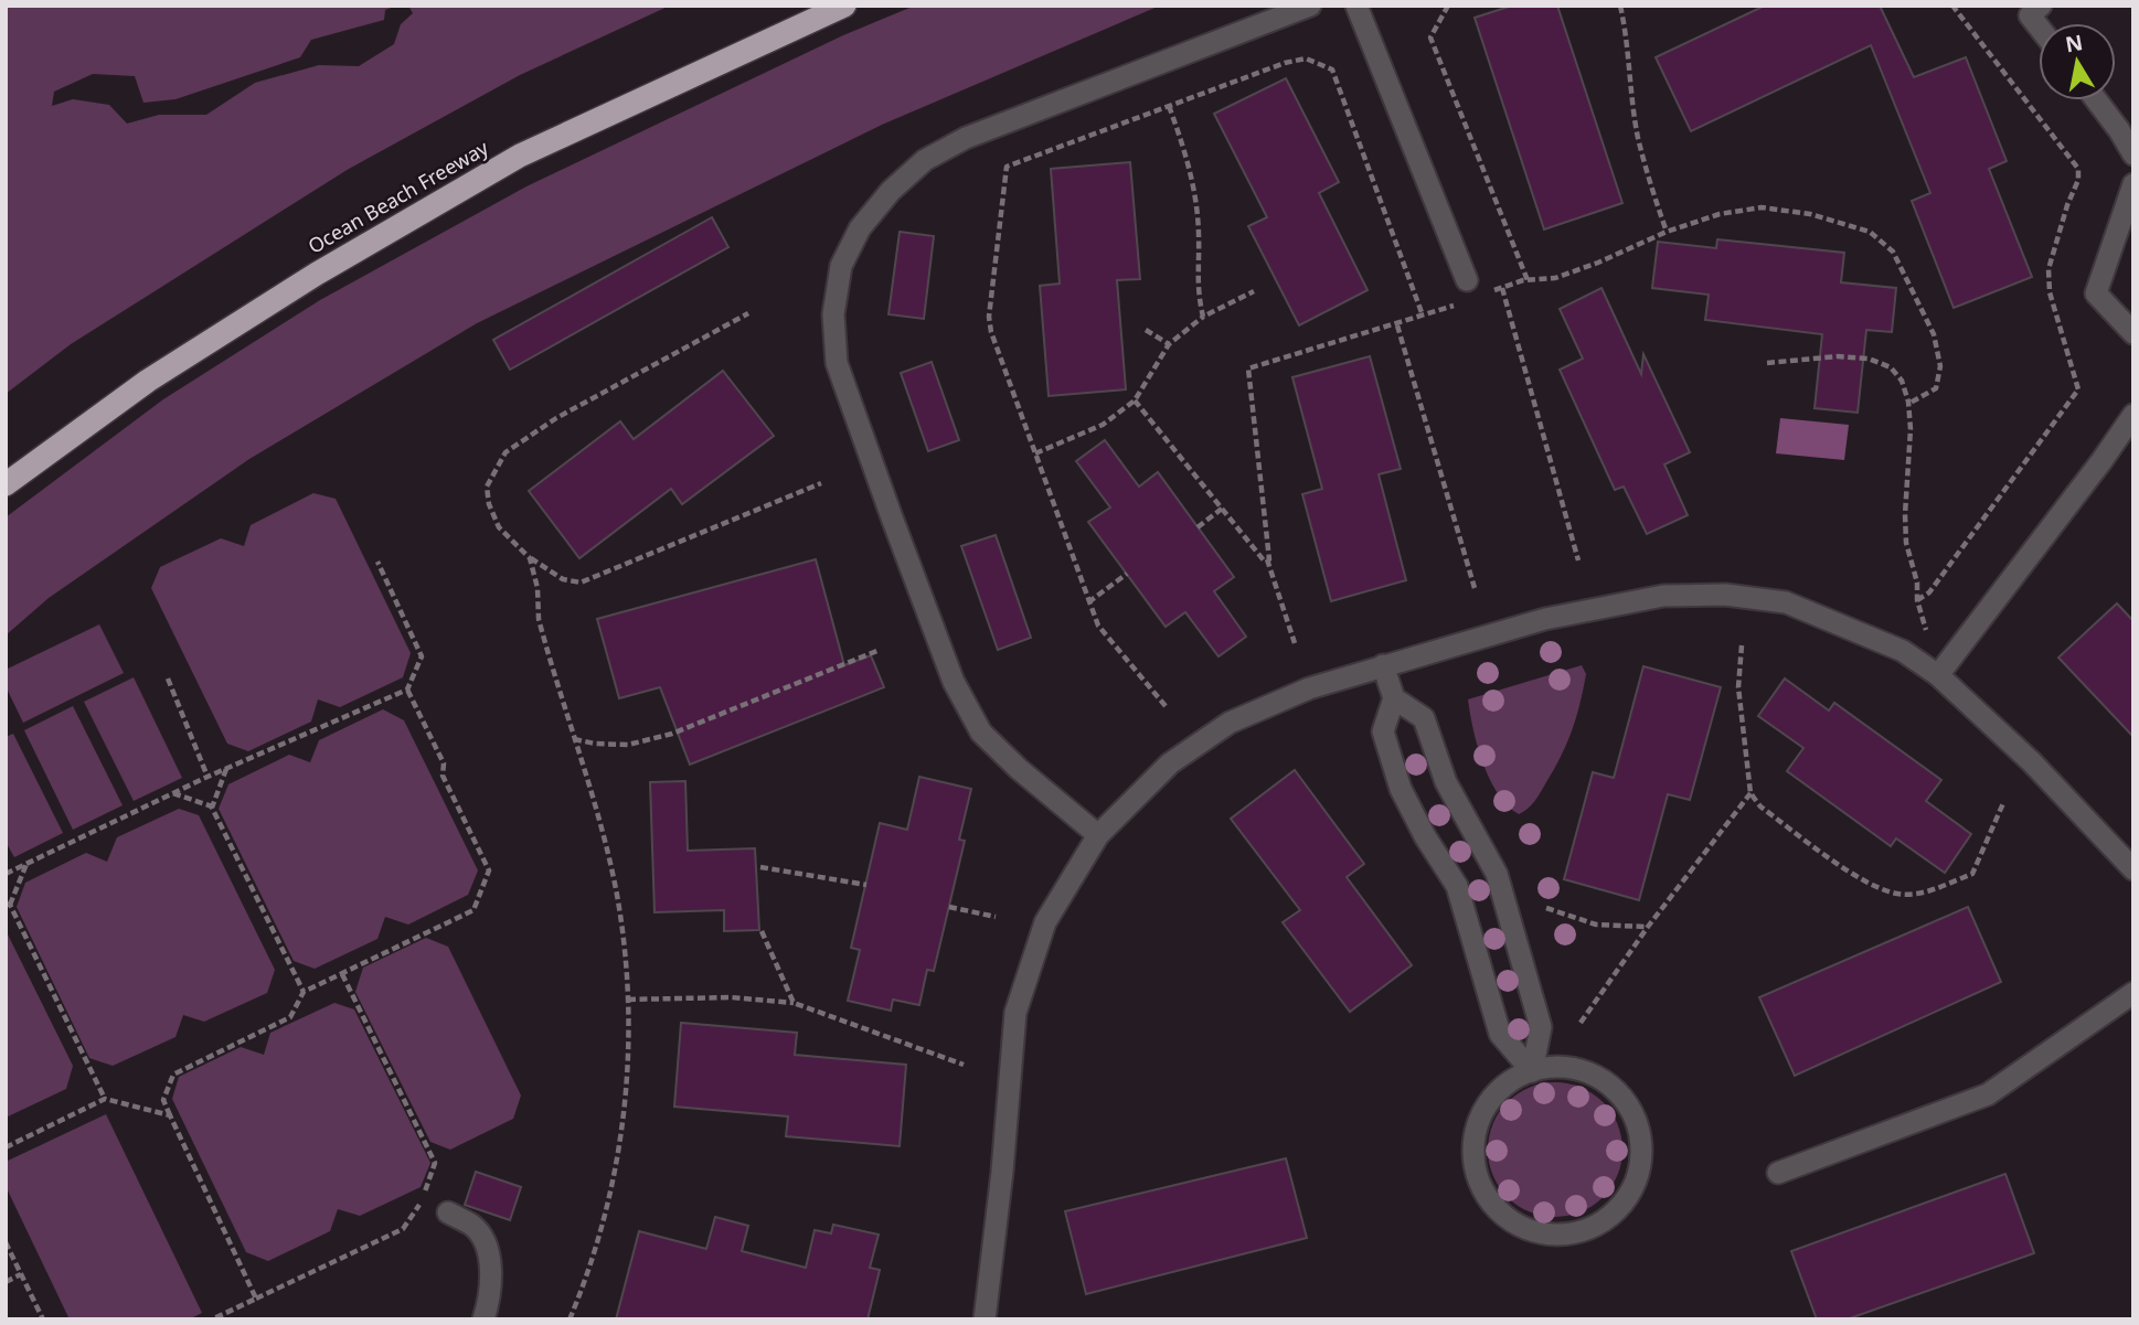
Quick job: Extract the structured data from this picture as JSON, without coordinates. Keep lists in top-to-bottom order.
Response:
{
  "streets": {
    "highway": ["Ocean Beach Freeway"]
  },
  "north": "top"
}
